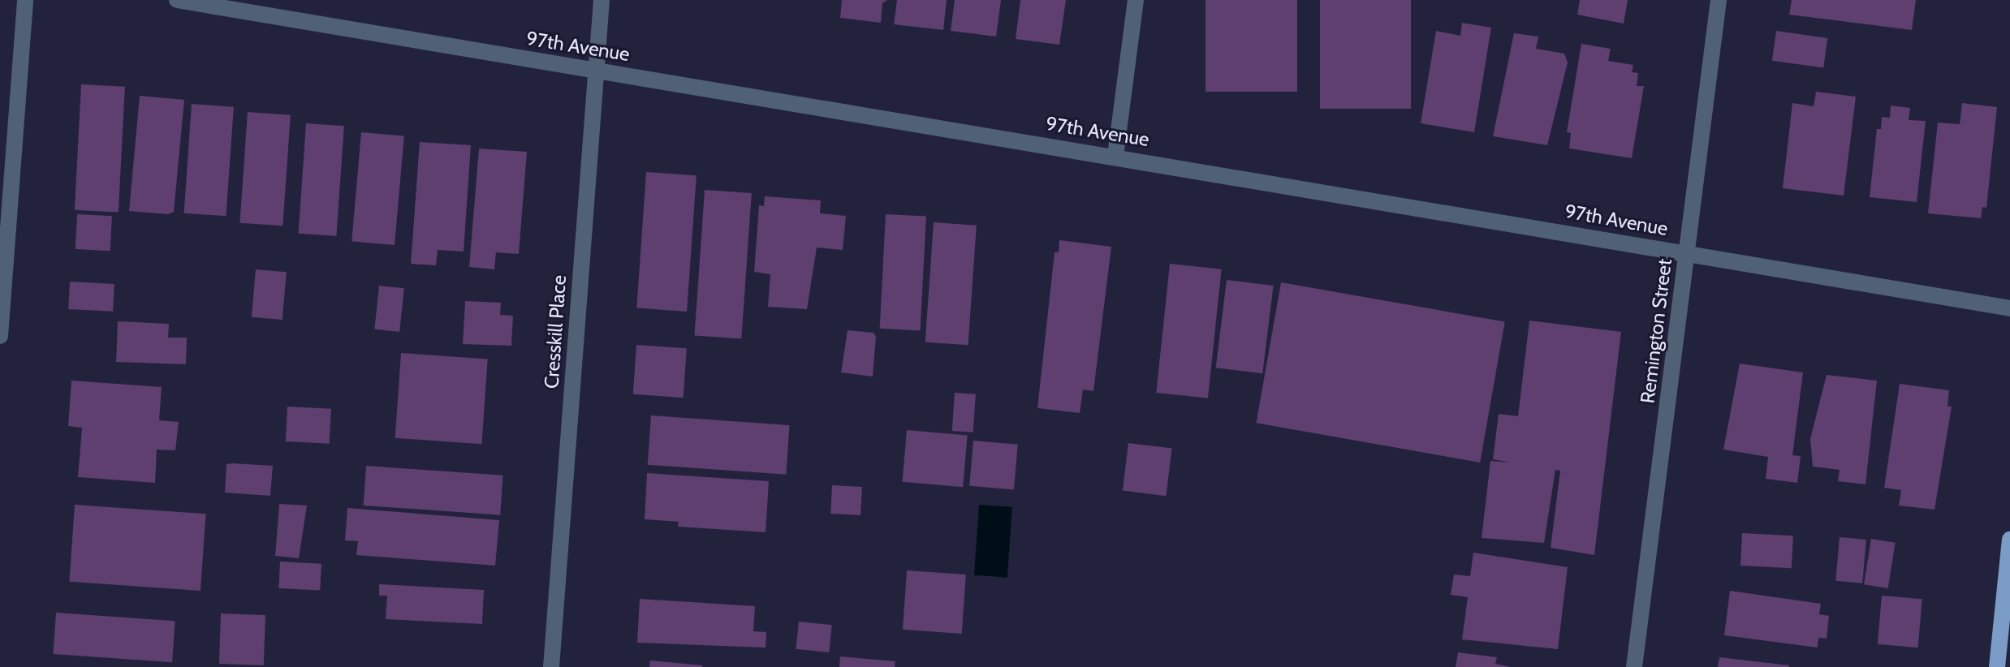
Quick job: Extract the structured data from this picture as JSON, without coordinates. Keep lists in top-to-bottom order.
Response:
{
  "streets": {
    "street": ["97th Avenue", "Remington Street", "Cresskill Place"]
  },
  "crossings": [
    ["97th Avenue", "Remington Street"],
    ["97th Avenue", "Cresskill Place"]
  ]
}
